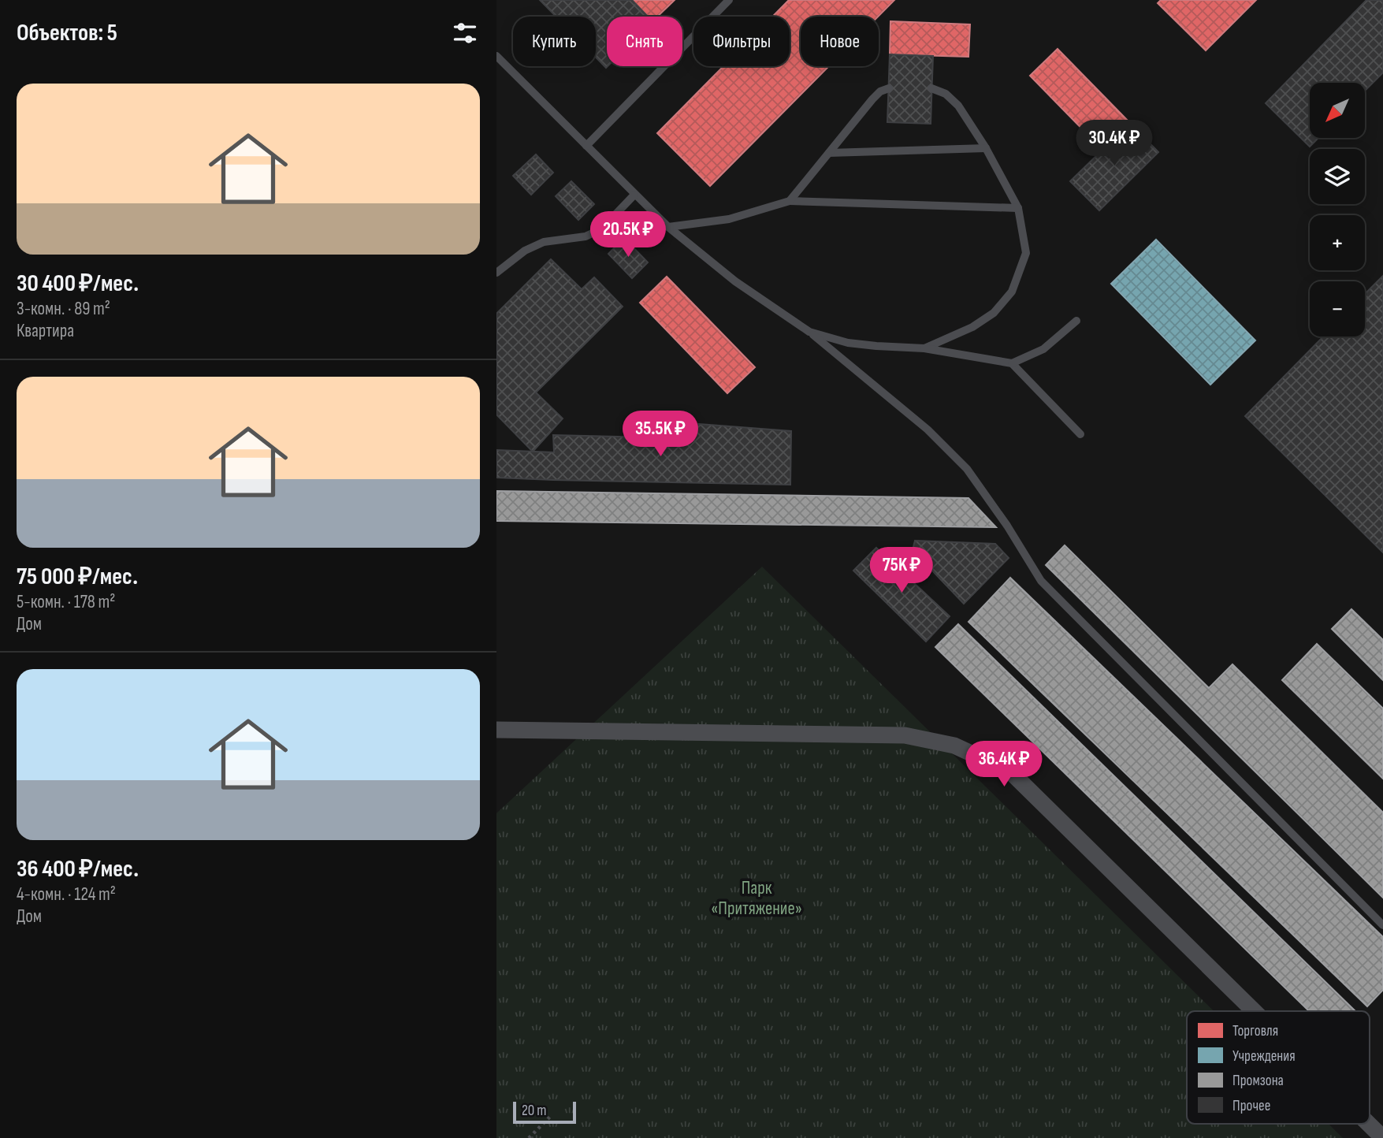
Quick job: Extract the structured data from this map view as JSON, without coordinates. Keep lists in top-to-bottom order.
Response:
{
  "parks": ["Парк «Притяжение»"],
  "legend": [
    "Торговля",
    "Учреждения",
    "Промзона",
    "Прочее"
  ],
  "scale_bar": "20 m",
  "north": "bottom left",
  "page": {
    "heading": "Объектов: 5",
    "chip": [
      "Купить",
      "Снять",
      "Фильтры",
      "Новое"
    ],
    "list": [
      {
        "name": "30 400 ₽/мес.",
        "note": "3-комн. · 89 m² · Квартира"
      },
      {
        "name": "75 000 ₽/мес.",
        "note": "5-комн. · 178 m² · Дом"
      },
      {
        "name": "36 400 ₽/мес.",
        "note": "4-комн. · 124 m² · Дом"
      }
    ],
    "map_buttons": ["+", "−"],
    "price": [
      "30.4K ₽",
      "20.5K ₽",
      "35.5K ₽",
      "75K ₽",
      "36.4K ₽"
    ],
    "scale": "20 m"
  }
}
